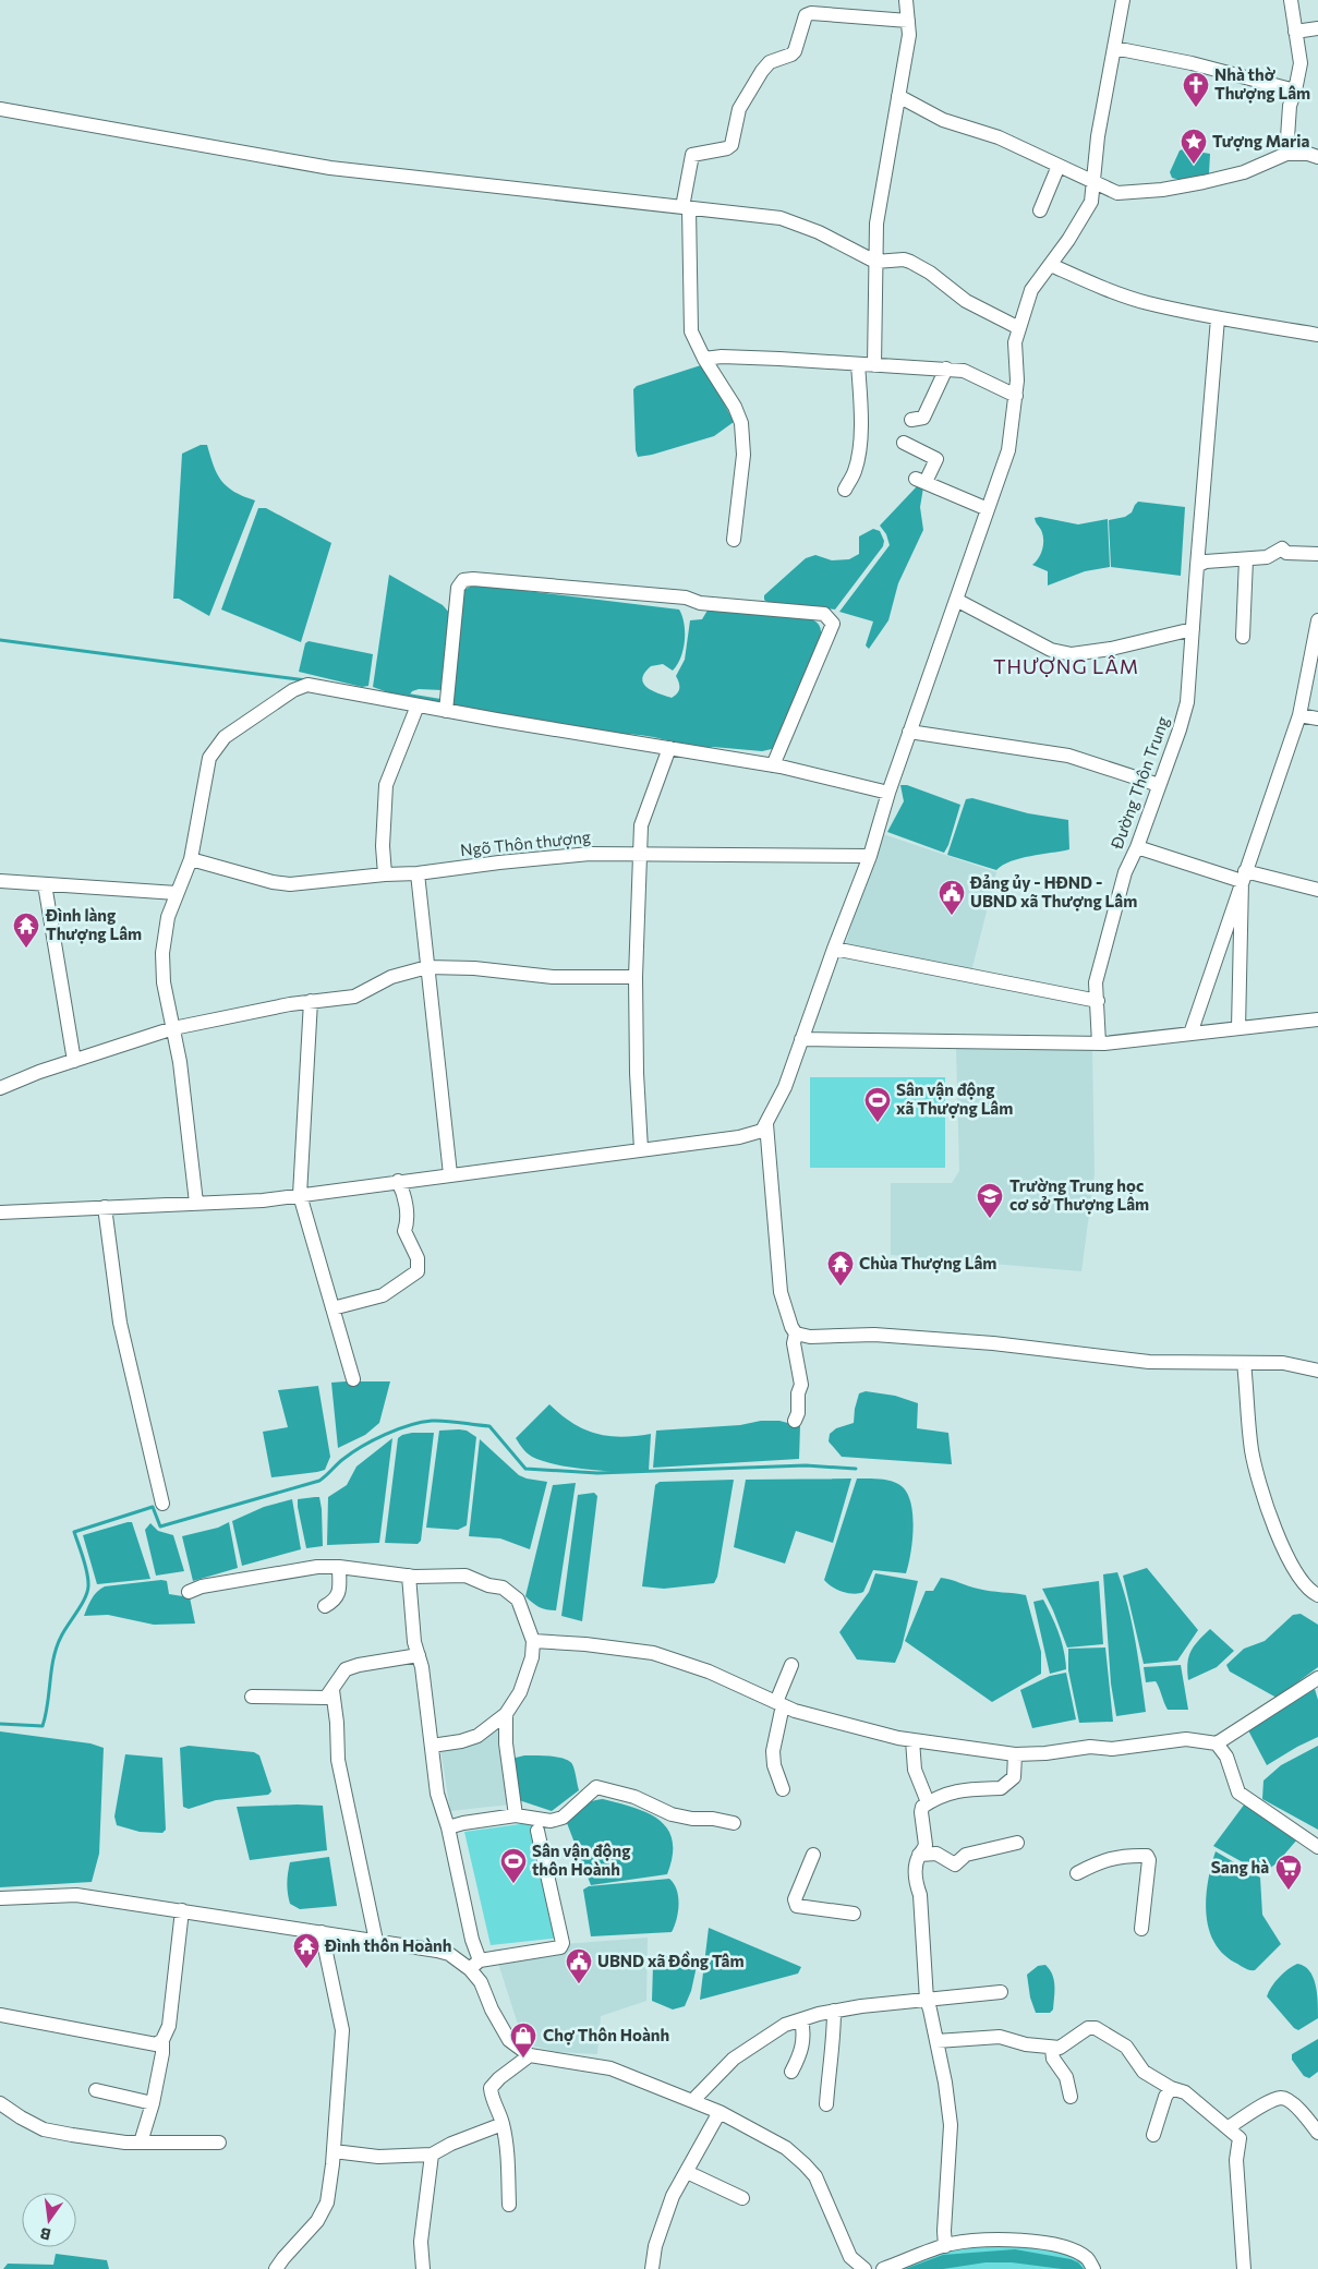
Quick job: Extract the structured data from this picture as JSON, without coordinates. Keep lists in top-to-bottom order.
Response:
{
  "streets": {
    "street": ["Đường Thôn Trung", "Ngõ Thôn thượng"]
  },
  "districts": ["THƯỢNG LÂM"],
  "places": {
    "church": ["Nhà thờ Thượng Lâm"],
    "place": ["Tượng Maria"],
    "public building": ["Đảng ủy - HĐND - UBND xã Thượng Lâm", "UBND xã Đồng Tâm"],
    "temple": ["Đình làng Thượng Lâm", "Chùa Thượng Lâm", "Đình thôn Hoành"],
    "sports": ["Sân vận động xã Thượng Lâm", "Sân vận động thôn Hoành"],
    "school or university": ["Trường Trung học cơ sở Thượng Lâm"],
    "supermarket": ["Sang hà"],
    "shop": ["Chợ Thôn Hoành"]
  },
  "north": "bottom"
}
